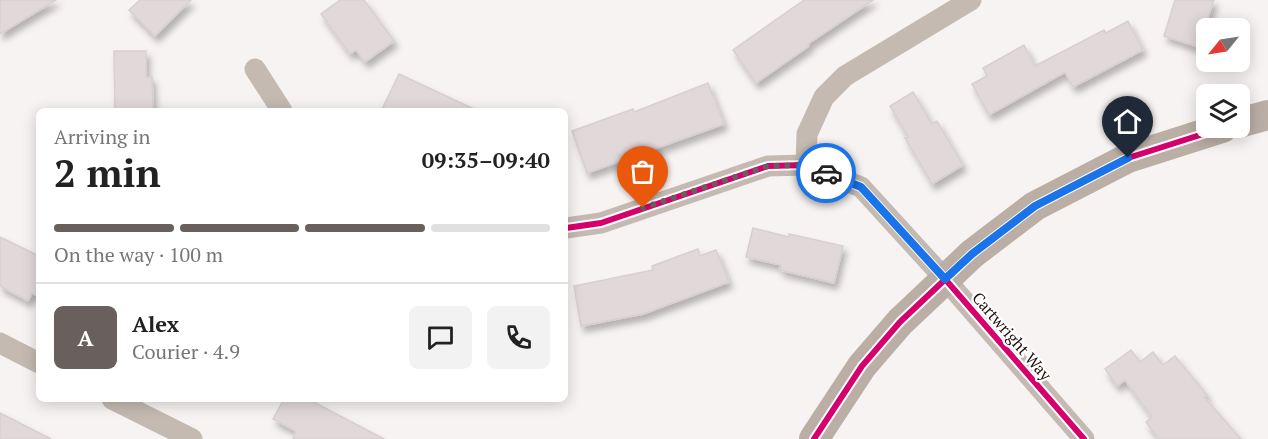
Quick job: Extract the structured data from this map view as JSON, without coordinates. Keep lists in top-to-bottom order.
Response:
{
  "streets": {
    "street": ["Cartwright Way"]
  },
  "north": "bottom left",
  "page": {
    "heading": ["2 min", "Arriving in", "09:35–09:40"],
    "panel": ["Alex", "Courier · 4.9"],
    "bar": "On the way · 100 m",
    "round": "A"
  }
}
